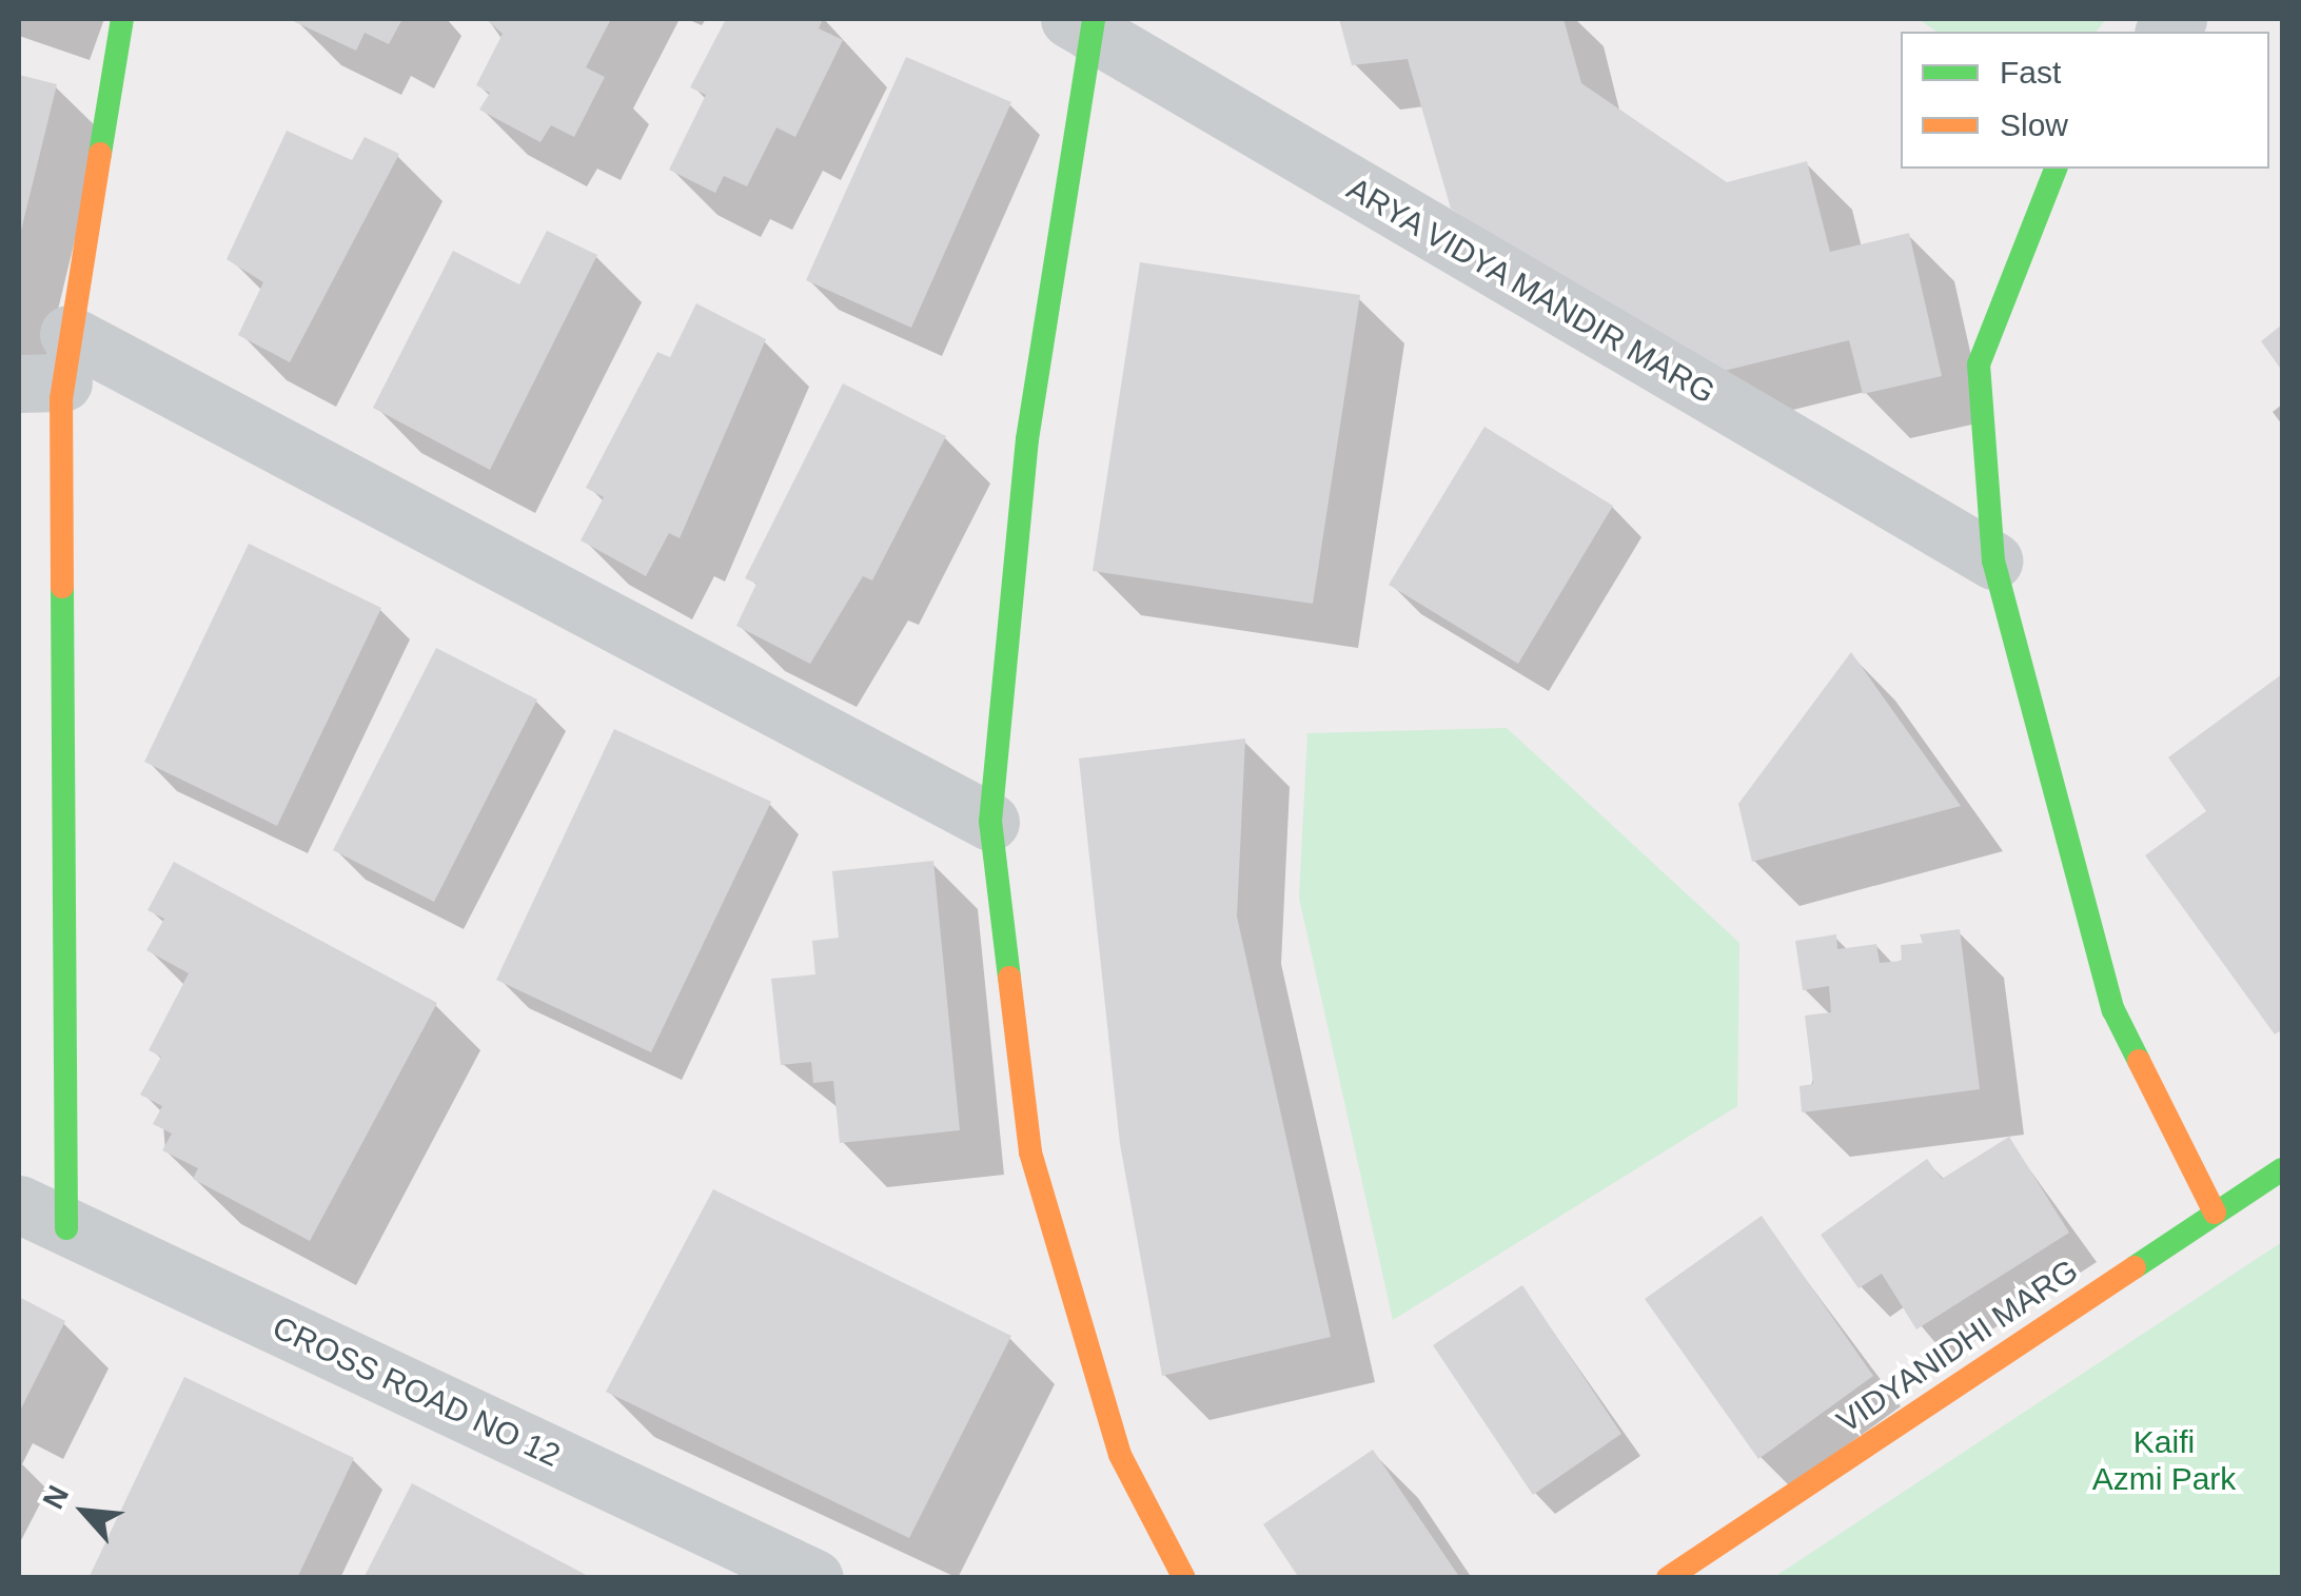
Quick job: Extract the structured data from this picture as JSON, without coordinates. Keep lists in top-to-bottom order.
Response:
{
  "streets": {
    "street": ["ARYA VIDYA MANDIR MARG", "VIDYANIDHI MARG", "CROSS ROAD NO 12"]
  },
  "parks": ["Kaifi Azmi Park"],
  "legend": ["Fast", "Slow"],
  "north": "top left"
}
